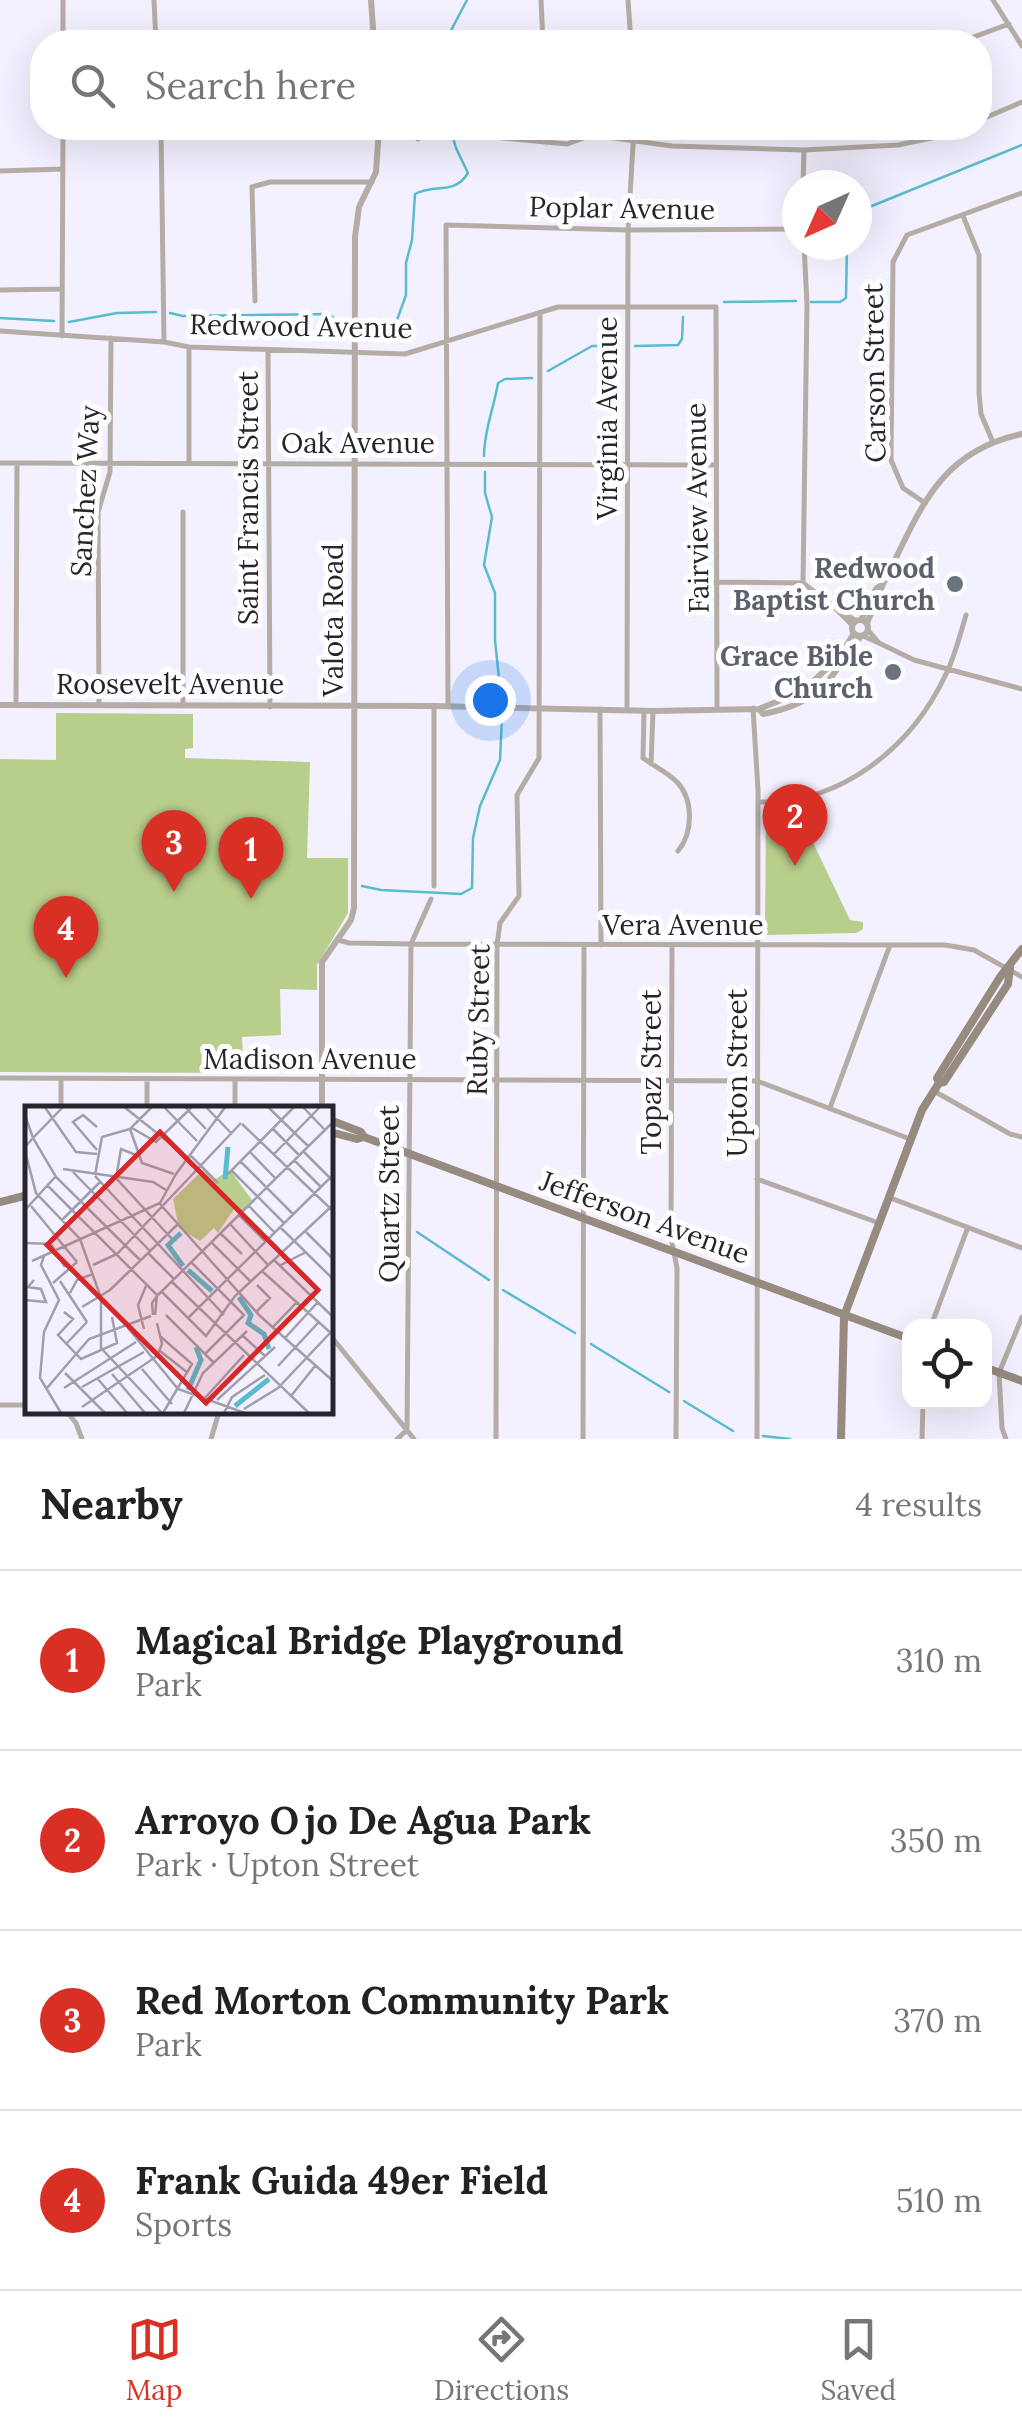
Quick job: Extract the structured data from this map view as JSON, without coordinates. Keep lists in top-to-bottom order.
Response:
{
  "streets": {
    "main road": ["Jefferson Avenue"],
    "street": [
      "Poplar Avenue",
      "Redwood Avenue",
      "Carson Street",
      "Virginia Avenue",
      "Oak Avenue",
      "Sanchez Way",
      "Saint Francis Street",
      "Fairview Avenue",
      "Valota Road",
      "Roosevelt Avenue",
      "Vera Avenue",
      "Ruby Street",
      "Madison Avenue",
      "Topaz Street",
      "Upton Street",
      "Quartz Street"
    ]
  },
  "crossings": [
    ["Poplar Avenue", "Redwood Avenue"],
    ["Poplar Avenue", "Virginia Avenue"],
    ["Redwood Avenue", "Virginia Avenue"],
    ["Redwood Avenue", "Sanchez Way"],
    ["Redwood Avenue", "Saint Francis Street"],
    ["Redwood Avenue", "Fairview Avenue"],
    ["Redwood Avenue", "Valota Road"],
    ["Redwood Avenue", "Ruby Street"],
    ["Carson Street", "Roosevelt Avenue"],
    ["Virginia Avenue", "Oak Avenue"],
    ["Virginia Avenue", "Roosevelt Avenue"],
    ["Oak Avenue", "Sanchez Way"],
    ["Oak Avenue", "Saint Francis Street"],
    ["Oak Avenue", "Fairview Avenue"],
    ["Oak Avenue", "Valota Road"],
    ["Oak Avenue", "Ruby Street"],
    ["Sanchez Way", "Roosevelt Avenue"],
    ["Saint Francis Street", "Roosevelt Avenue"],
    ["Fairview Avenue", "Roosevelt Avenue"],
    ["Valota Road", "Roosevelt Avenue"],
    ["Valota Road", "Vera Avenue"],
    ["Valota Road", "Madison Avenue"],
    ["Roosevelt Avenue", "Ruby Street"],
    ["Roosevelt Avenue", "Upton Street"],
    ["Vera Avenue", "Ruby Street"],
    ["Vera Avenue", "Topaz Street"],
    ["Vera Avenue", "Upton Street"],
    ["Vera Avenue", "Quartz Street"],
    ["Ruby Street", "Madison Avenue"],
    ["Ruby Street", "Jefferson Avenue"],
    ["Madison Avenue", "Topaz Street"],
    ["Madison Avenue", "Upton Street"],
    ["Madison Avenue", "Quartz Street"],
    ["Topaz Street", "Jefferson Avenue"],
    ["Upton Street", "Jefferson Avenue"],
    ["Quartz Street", "Jefferson Avenue"]
  ],
  "places": ["Redwood Baptist Church", "Grace Bible Church"],
  "north": "bottom left",
  "page": {
    "search": "Search here",
    "pins": [
      "2",
      "3",
      "1",
      "4"
    ],
    "heading": ["Nearby", "4 results"],
    "list": [
      {
        "mark": "1",
        "name": "Magical Bridge Playground",
        "note": "Park",
        "value": "310 m"
      },
      {
        "mark": "2",
        "name": "Arroyo Ojo De Agua Park",
        "note": "Park · Upton Street",
        "value": "350 m"
      },
      {
        "mark": "3",
        "name": "Red Morton Community Park",
        "note": "Park",
        "value": "370 m"
      },
      {
        "mark": "4",
        "name": "Frank Guida 49er Field",
        "note": "Sports",
        "value": "510 m"
      }
    ],
    "nav": ["Map", "Directions", "Saved"]
  }
}
